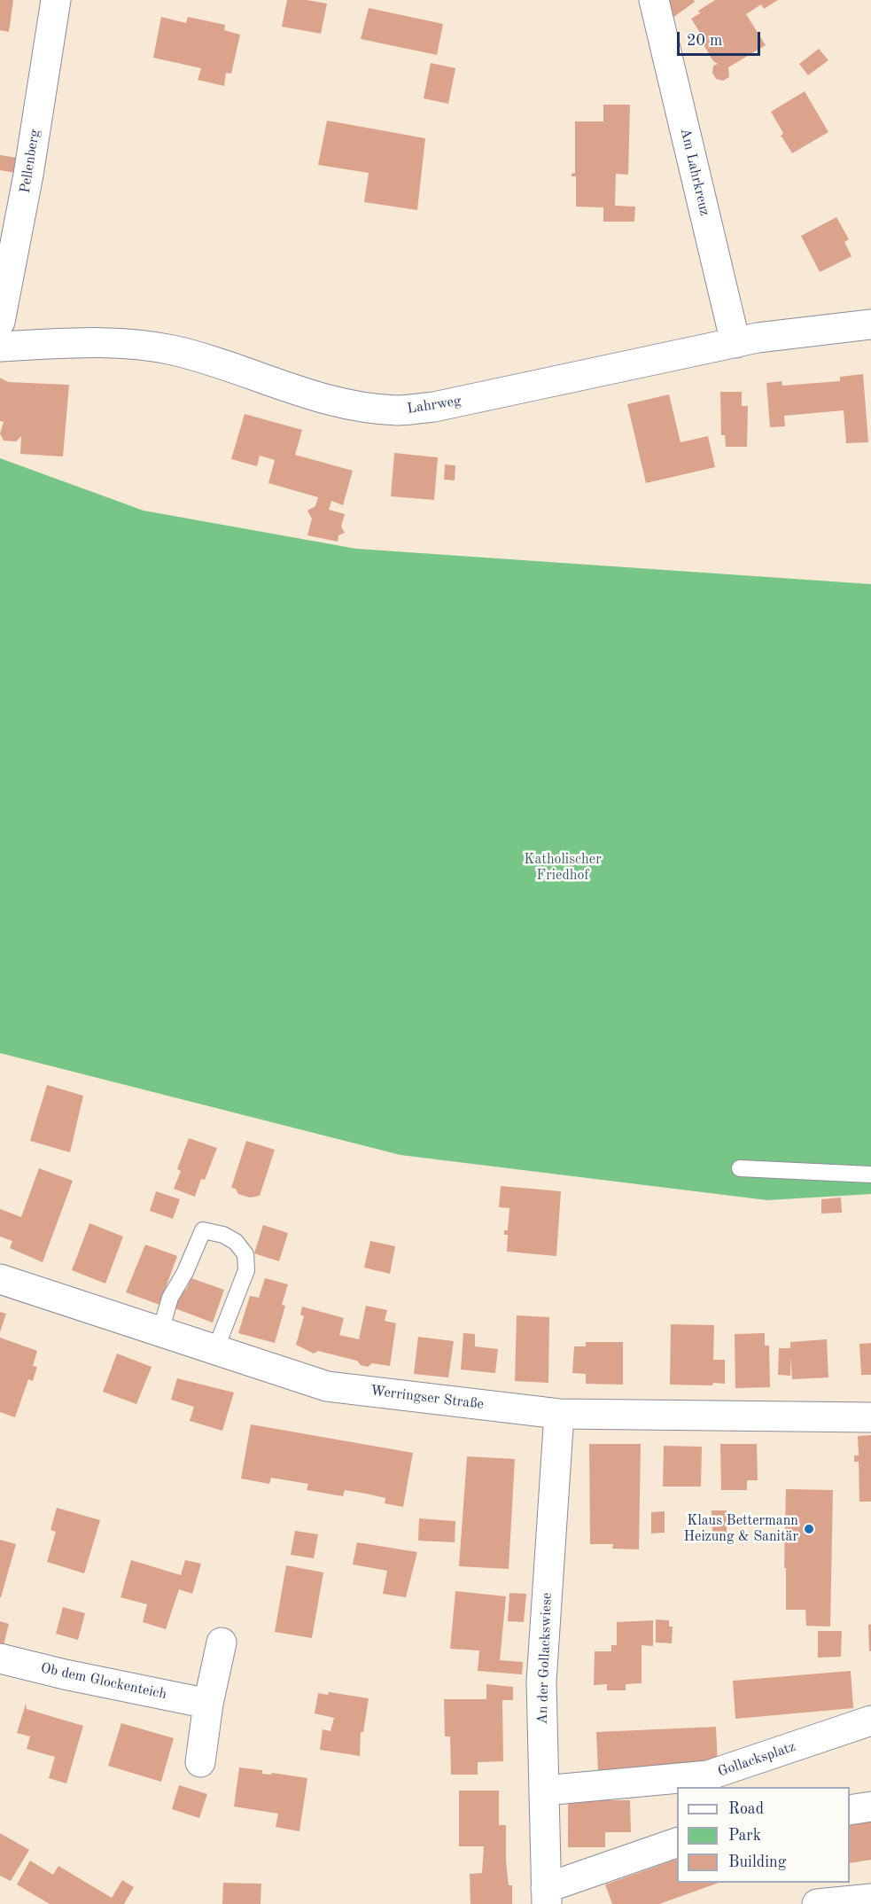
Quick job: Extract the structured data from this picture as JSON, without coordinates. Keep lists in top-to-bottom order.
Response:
{
  "streets": {
    "street": [
      "Pellenberg",
      "Am Lahrkreuz",
      "Lahrweg",
      "Werringser Straße",
      "An der Gollackswiese",
      "Ob dem Glockenteich",
      "Gollacksplatz"
    ]
  },
  "crossings": [
    ["Am Lahrkreuz", "Lahrweg"],
    ["Werringser Straße", "An der Gollackswiese"],
    ["An der Gollackswiese", "Gollacksplatz"]
  ],
  "parks": ["Katholischer Friedhof"],
  "places": ["Klaus Bettermann Heizung & Sanitär"],
  "legend": ["Road", "Park", "Building"],
  "scale_bar": "20 m"
}
